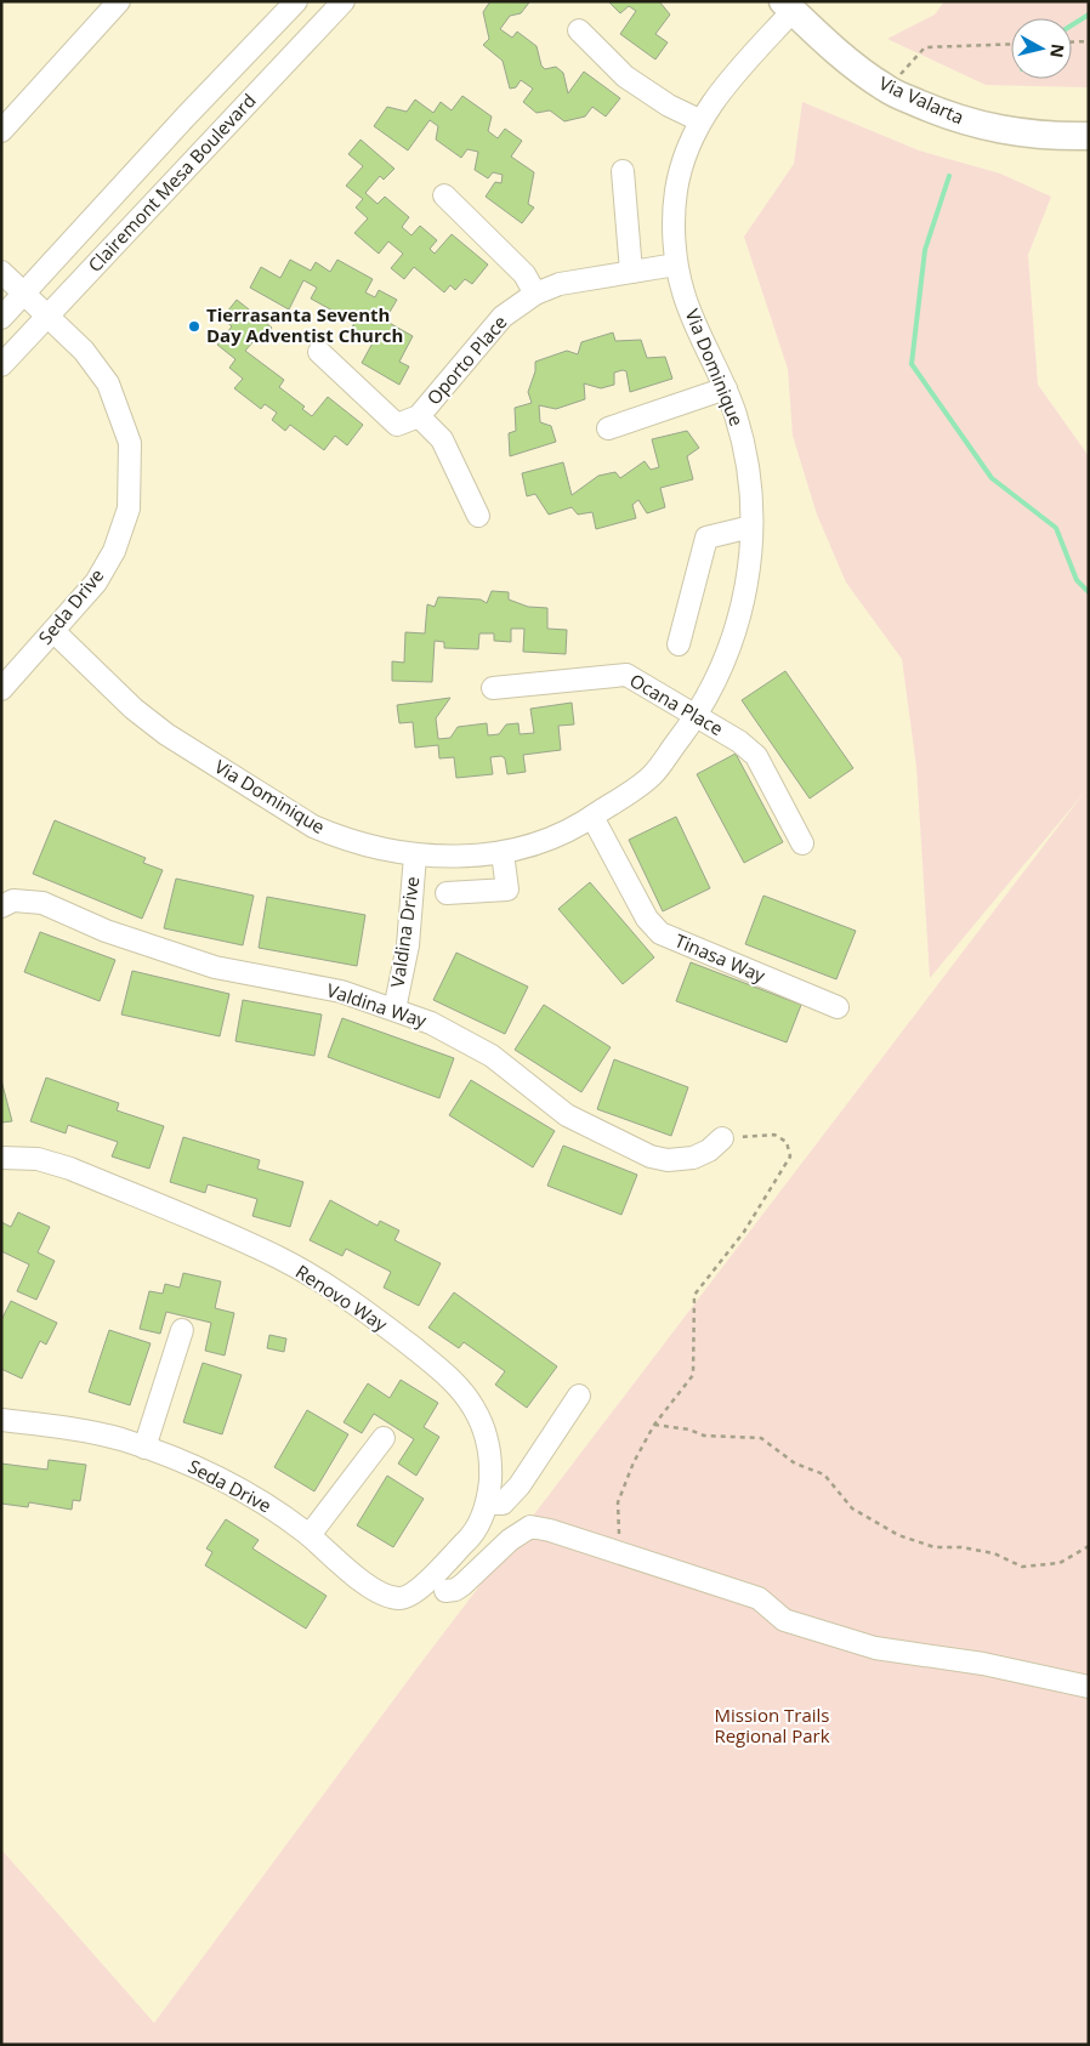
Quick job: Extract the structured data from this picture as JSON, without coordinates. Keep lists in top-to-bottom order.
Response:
{
  "streets": {
    "main road": ["Via Valarta"],
    "street": [
      "Clairemont Mesa Boulevard",
      "Oporto Place",
      "Via Dominique",
      "Seda Drive",
      "Ocana Place",
      "Valdina Drive",
      "Tinasa Way",
      "Valdina Way",
      "Renovo Way"
    ]
  },
  "crossings": [
    ["Via Valarta", "Via Dominique"],
    ["Clairemont Mesa Boulevard", "Seda Drive"],
    ["Oporto Place", "Via Dominique"],
    ["Via Dominique", "Seda Drive"],
    ["Via Dominique", "Ocana Place"],
    ["Via Dominique", "Valdina Drive"],
    ["Via Dominique", "Tinasa Way"],
    ["Seda Drive", "Renovo Way"],
    ["Valdina Drive", "Valdina Way"]
  ],
  "parks": ["Mission Trails Regional Park"],
  "places": ["Tierrasanta Seventh Day Adventist Church"],
  "north": "right"
}
